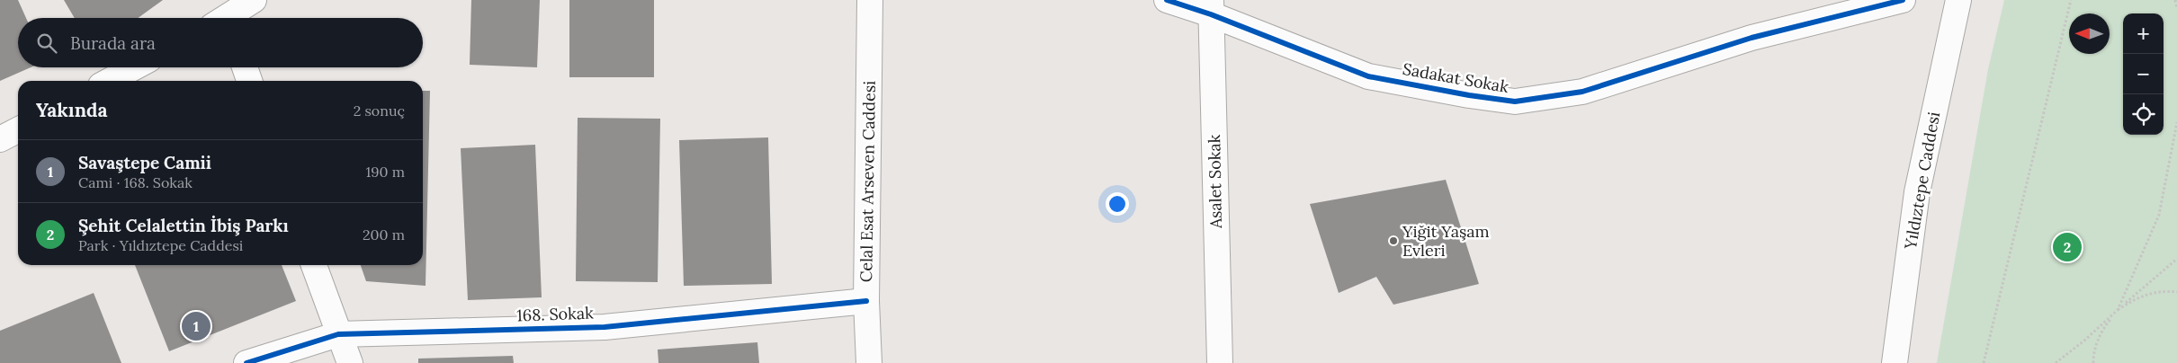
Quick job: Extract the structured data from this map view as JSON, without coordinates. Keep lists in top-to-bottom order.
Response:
{
  "streets": {
    "street": [
      "Sadakat Sokak",
      "Yıldıztepe Caddesi",
      "Celal Esat Arseven Caddesi",
      "Asalet Sokak",
      "168. Sokak"
    ]
  },
  "crossings": [
    ["Sadakat Sokak", "Asalet Sokak"],
    ["Celal Esat Arseven Caddesi", "168. Sokak"]
  ],
  "places": ["Yiğit Yaşam Evleri"],
  "north": "left",
  "page": {
    "map_buttons": ["+", "−"],
    "search": "Burada ara",
    "heading": ["Yakında", "2 sonuç"],
    "list": [
      {
        "mark": "1",
        "name": "Savaştepe Camii",
        "note": "Cami · 168. Sokak",
        "value": "190 m"
      },
      {
        "mark": "2",
        "name": "Şehit Celalettin İbiş Parkı",
        "note": "Park · Yıldıztepe Caddesi",
        "value": "200 m"
      }
    ],
    "pins": ["2", "1"]
  }
}
